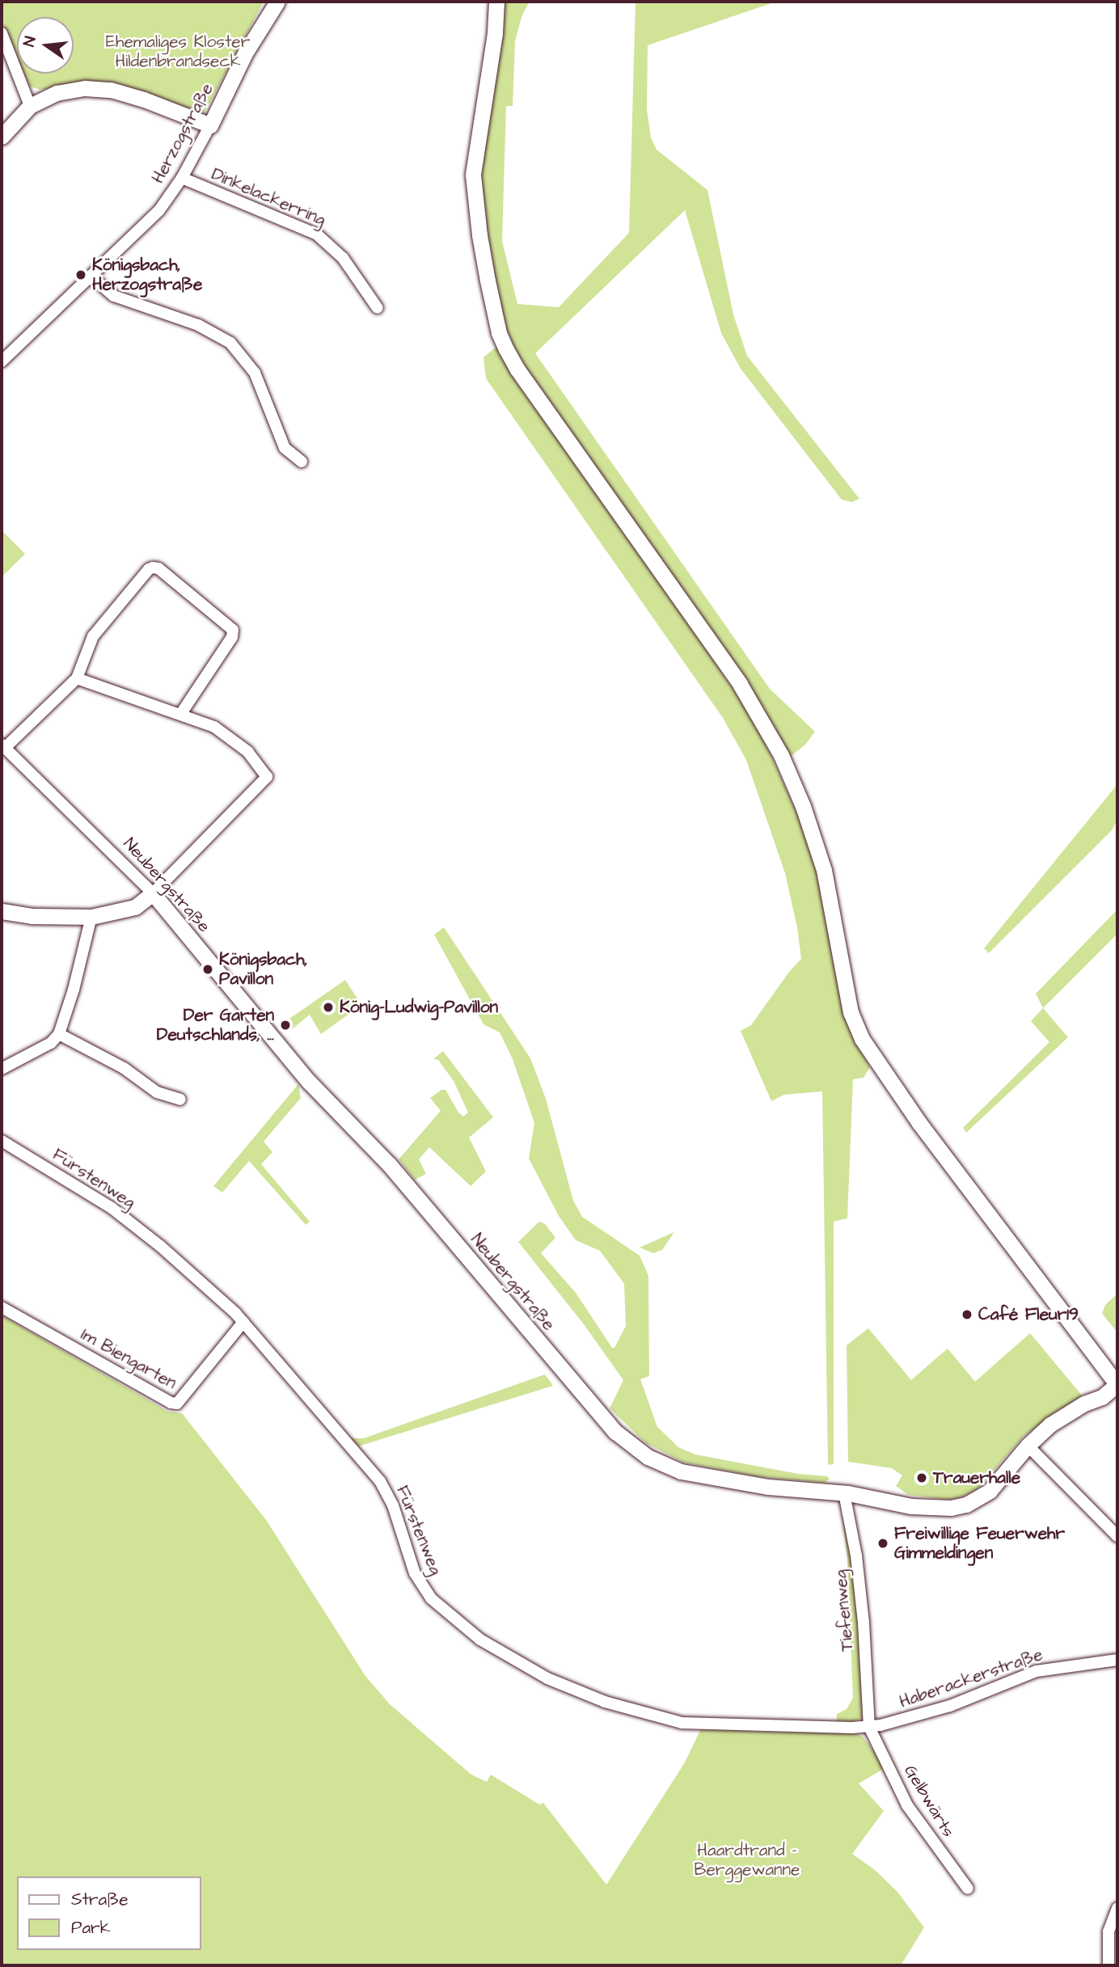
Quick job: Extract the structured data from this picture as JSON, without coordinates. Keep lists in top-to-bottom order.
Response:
{
  "streets": {
    "street": [
      "Herzogstraße",
      "Dinkelackerring",
      "Neubergstraße",
      "Fürstenweg",
      "Im Biengarten",
      "Tiefenweg",
      "Haberackerstraße",
      "Gelbwärts"
    ]
  },
  "crossings": [
    ["Herzogstraße", "Dinkelackerring"],
    ["Neubergstraße", "Tiefenweg"],
    ["Fürstenweg", "Im Biengarten"],
    ["Fürstenweg", "Tiefenweg"],
    ["Fürstenweg", "Haberackerstraße"],
    ["Fürstenweg", "Gelbwärts"],
    ["Tiefenweg", "Haberackerstraße"],
    ["Tiefenweg", "Gelbwärts"],
    ["Haberackerstraße", "Gelbwärts"]
  ],
  "parks": ["Ehemaliges Kloster Hildenbrandseck", "Haardtrand - Berggewanne"],
  "places": [
    "Königsbach, Herzogstraße",
    "Königsbach, Pavillon",
    "König-Ludwig-Pavillon",
    "Der Garten Deutschlands, ...",
    "Café Fleur19",
    "Trauerhalle",
    "Freiwillige Feuerwehr Gimmeldingen"
  ],
  "legend": ["Straße", "Park"],
  "north": "left"
}
